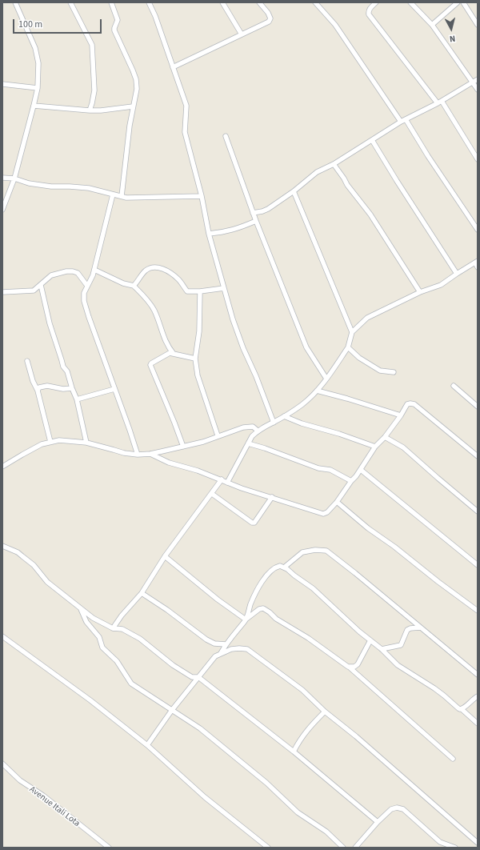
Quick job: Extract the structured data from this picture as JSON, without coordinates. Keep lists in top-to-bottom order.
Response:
{
  "streets": {
    "street": ["Avenue Itali Lota"]
  },
  "scale_bar": "100 m",
  "north": "bottom"
}
